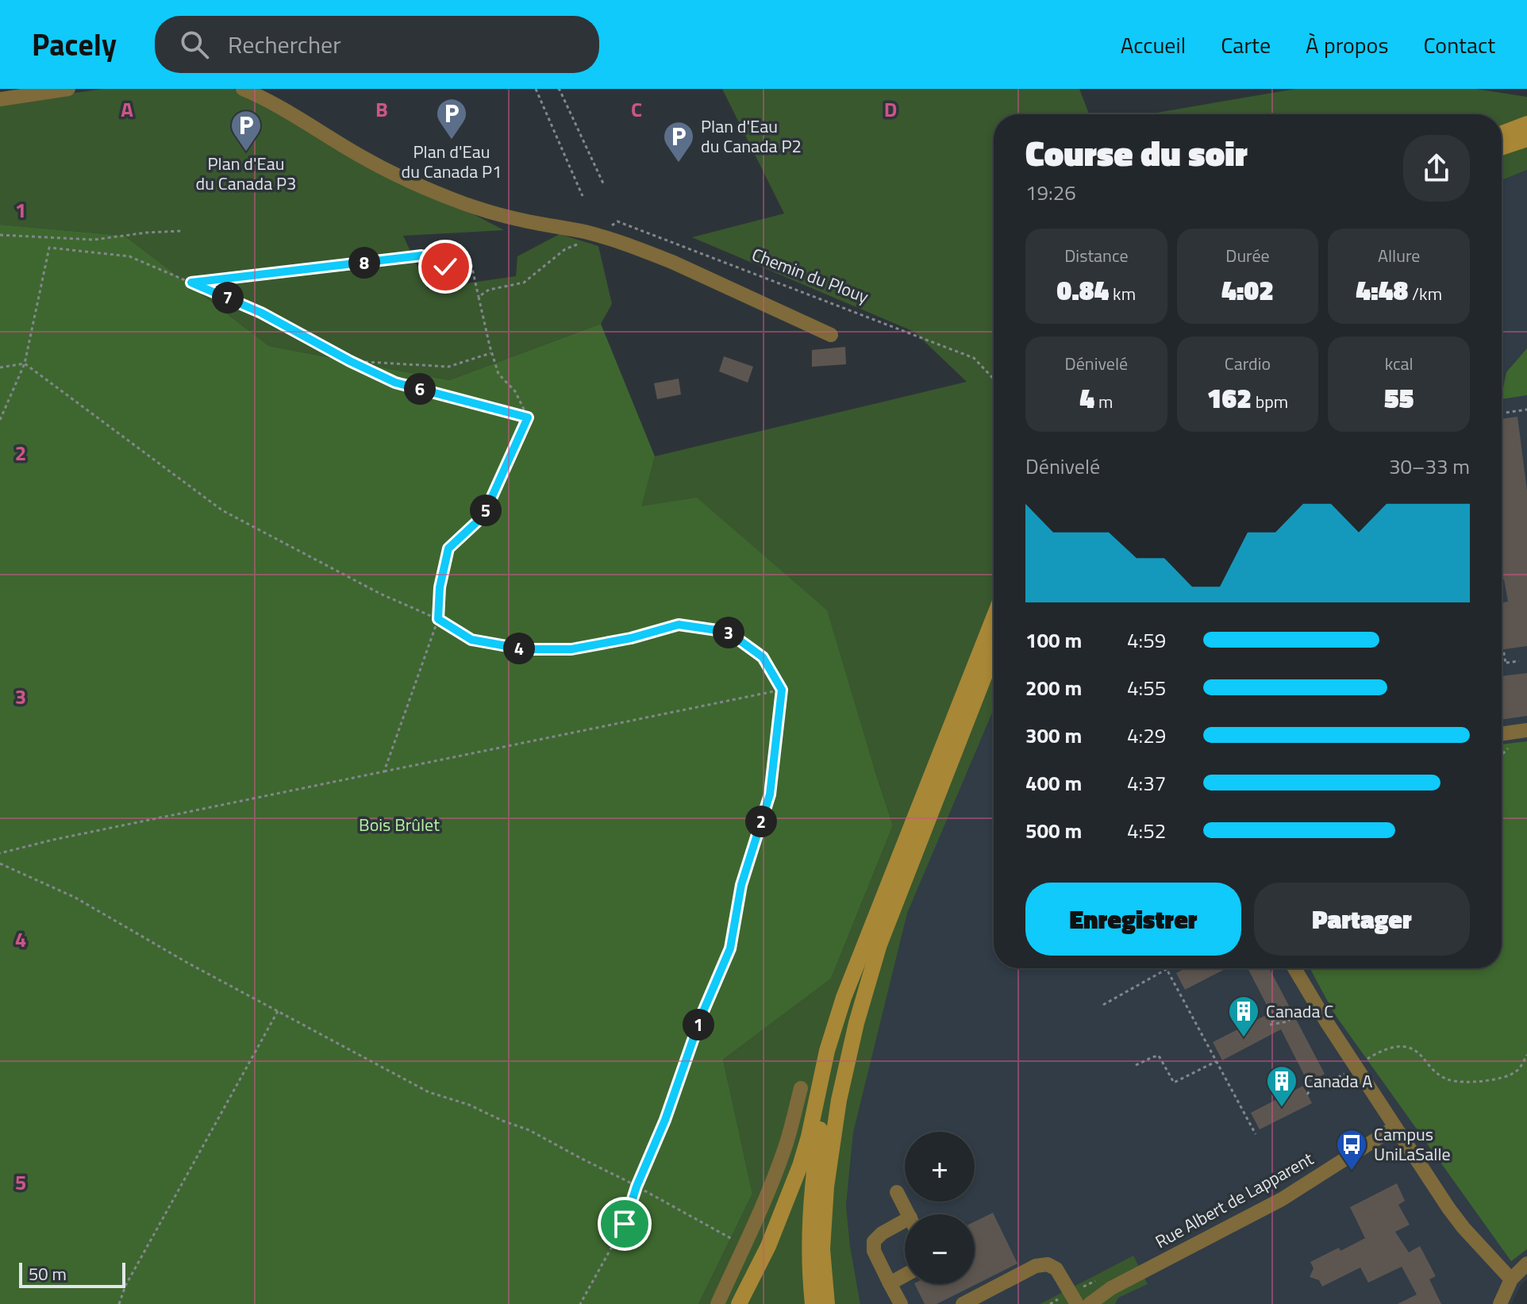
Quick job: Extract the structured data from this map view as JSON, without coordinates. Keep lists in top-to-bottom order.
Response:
{
  "streets": {
    "street": ["Rue Albert de Lapparent"],
    "path": ["Chemin du Plouy"]
  },
  "parks": ["Bois Brûlet"],
  "places": {
    "parking": ["Plan d'Eau du Canada P1", "Plan d'Eau du Canada P3", "Plan d'Eau du Canada P2"],
    "building": ["Canada C", "Canada A"],
    "bus stop": ["Campus UniLaSalle"]
  },
  "scale_bar": "50 m",
  "page": {
    "header": "Pacely",
    "search": "Rechercher",
    "nav": [
      "Accueil",
      "Carte",
      "À propos",
      "Contact"
    ],
    "heading": ["Course du soir", "19:26"],
    "stats": [
      ["Distance", "0.84 km"],
      ["Durée", "4:02"],
      ["Allure", "4:48 /km"],
      ["Dénivelé", "4 m"],
      ["Cardio", "162 bpm"],
      ["kcal", "55"]
    ],
    "pins": [
      "8",
      "7",
      "6",
      "5",
      "3",
      "4",
      "2",
      "1"
    ],
    "chart": ["Dénivelé", "30–33 m"],
    "list": [
      {
        "name": "100 m",
        "note": "4:59"
      },
      {
        "name": "200 m",
        "note": "4:55"
      },
      {
        "name": "300 m",
        "note": "4:29"
      },
      {
        "name": "400 m",
        "note": "4:37"
      },
      {
        "name": "500 m",
        "note": "4:52"
      }
    ],
    "buttons": ["Enregistrer", "Partager"],
    "map_buttons": ["+", "−"],
    "scale": "50 m"
  },
  "grid": {
    "columns": [
      "A",
      "B",
      "C",
      "D"
    ],
    "rows": [
      "1",
      "2",
      "3",
      "4",
      "5"
    ]
  }
}
